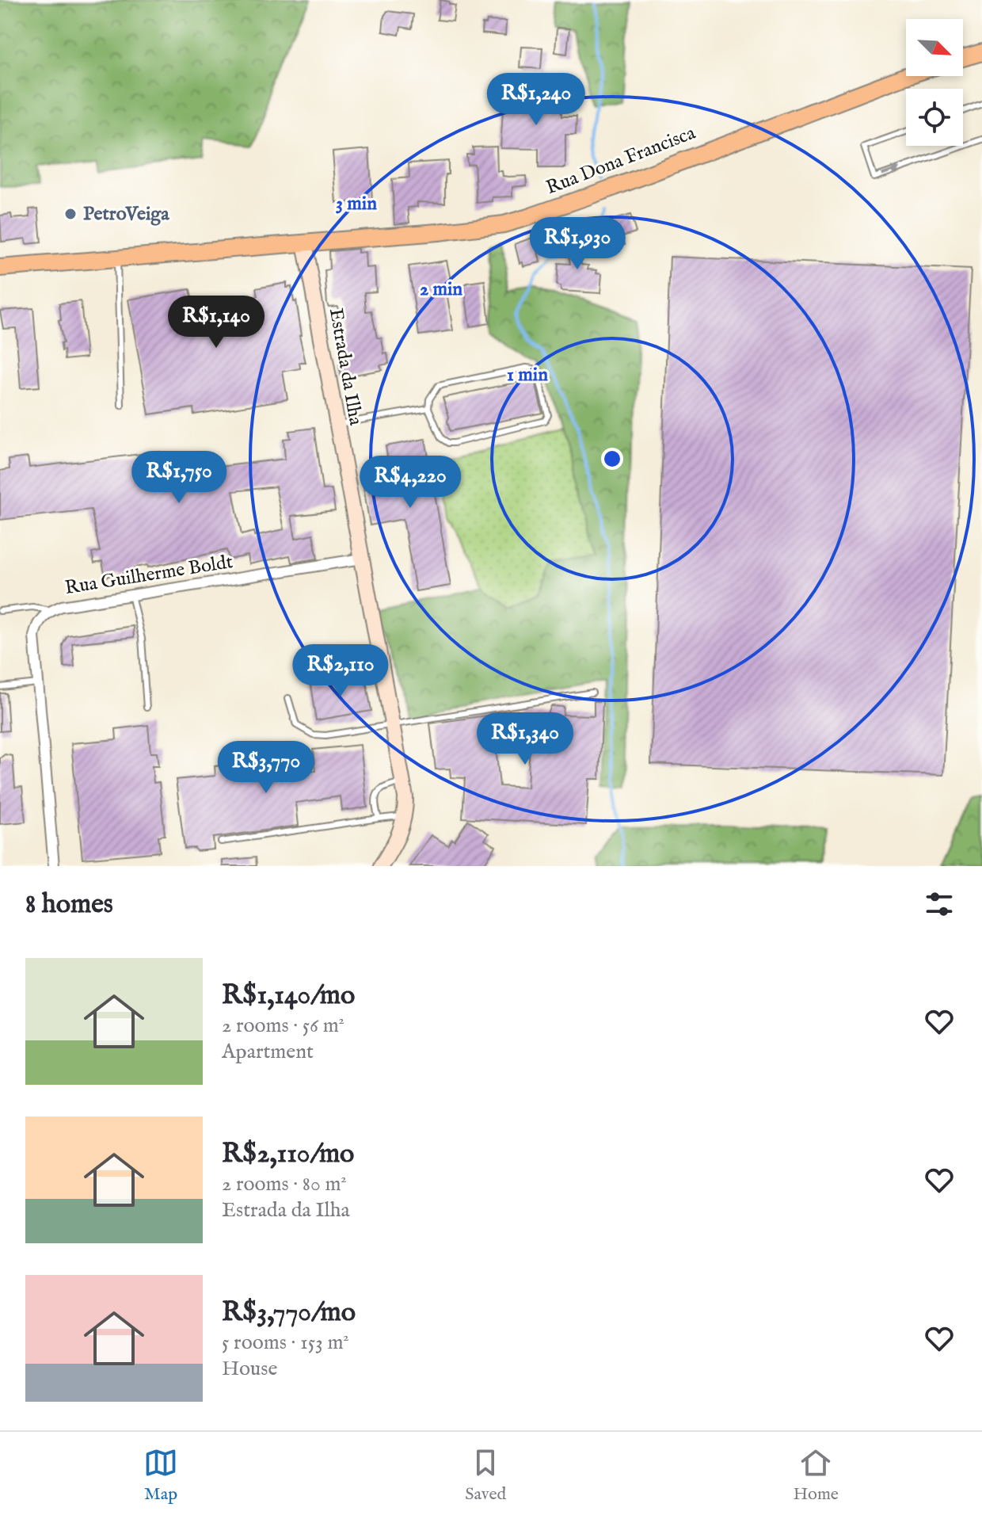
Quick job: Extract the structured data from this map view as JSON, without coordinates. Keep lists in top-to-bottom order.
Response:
{
  "streets": {
    "main road": ["Rua Dona Francisca"],
    "street": ["Estrada da Ilha", "Rua Guilherme Boldt"]
  },
  "crossings": [
    ["Rua Dona Francisca", "Estrada da Ilha"],
    ["Estrada da Ilha", "Rua Guilherme Boldt"]
  ],
  "places": ["PetroVeiga"],
  "north": "bottom right",
  "page": {
    "price": [
      "R$1,240",
      "R$1,930",
      "R$1,140",
      "R$1,750",
      "R$4,220",
      "R$2,110",
      "R$1,340",
      "R$3,770"
    ],
    "heading": "8 homes",
    "list": [
      {
        "name": "R$1,140/mo",
        "note": "2 rooms · 56 m² · Apartment"
      },
      {
        "name": "R$2,110/mo",
        "note": "2 rooms · 80 m² · Estrada da Ilha"
      },
      {
        "name": "R$3,770/mo",
        "note": "5 rooms · 153 m² · House"
      }
    ],
    "tabs": ["Map", "Saved", "Home"]
  },
  "rings": ["3 min", "2 min", "1 min"]
}
